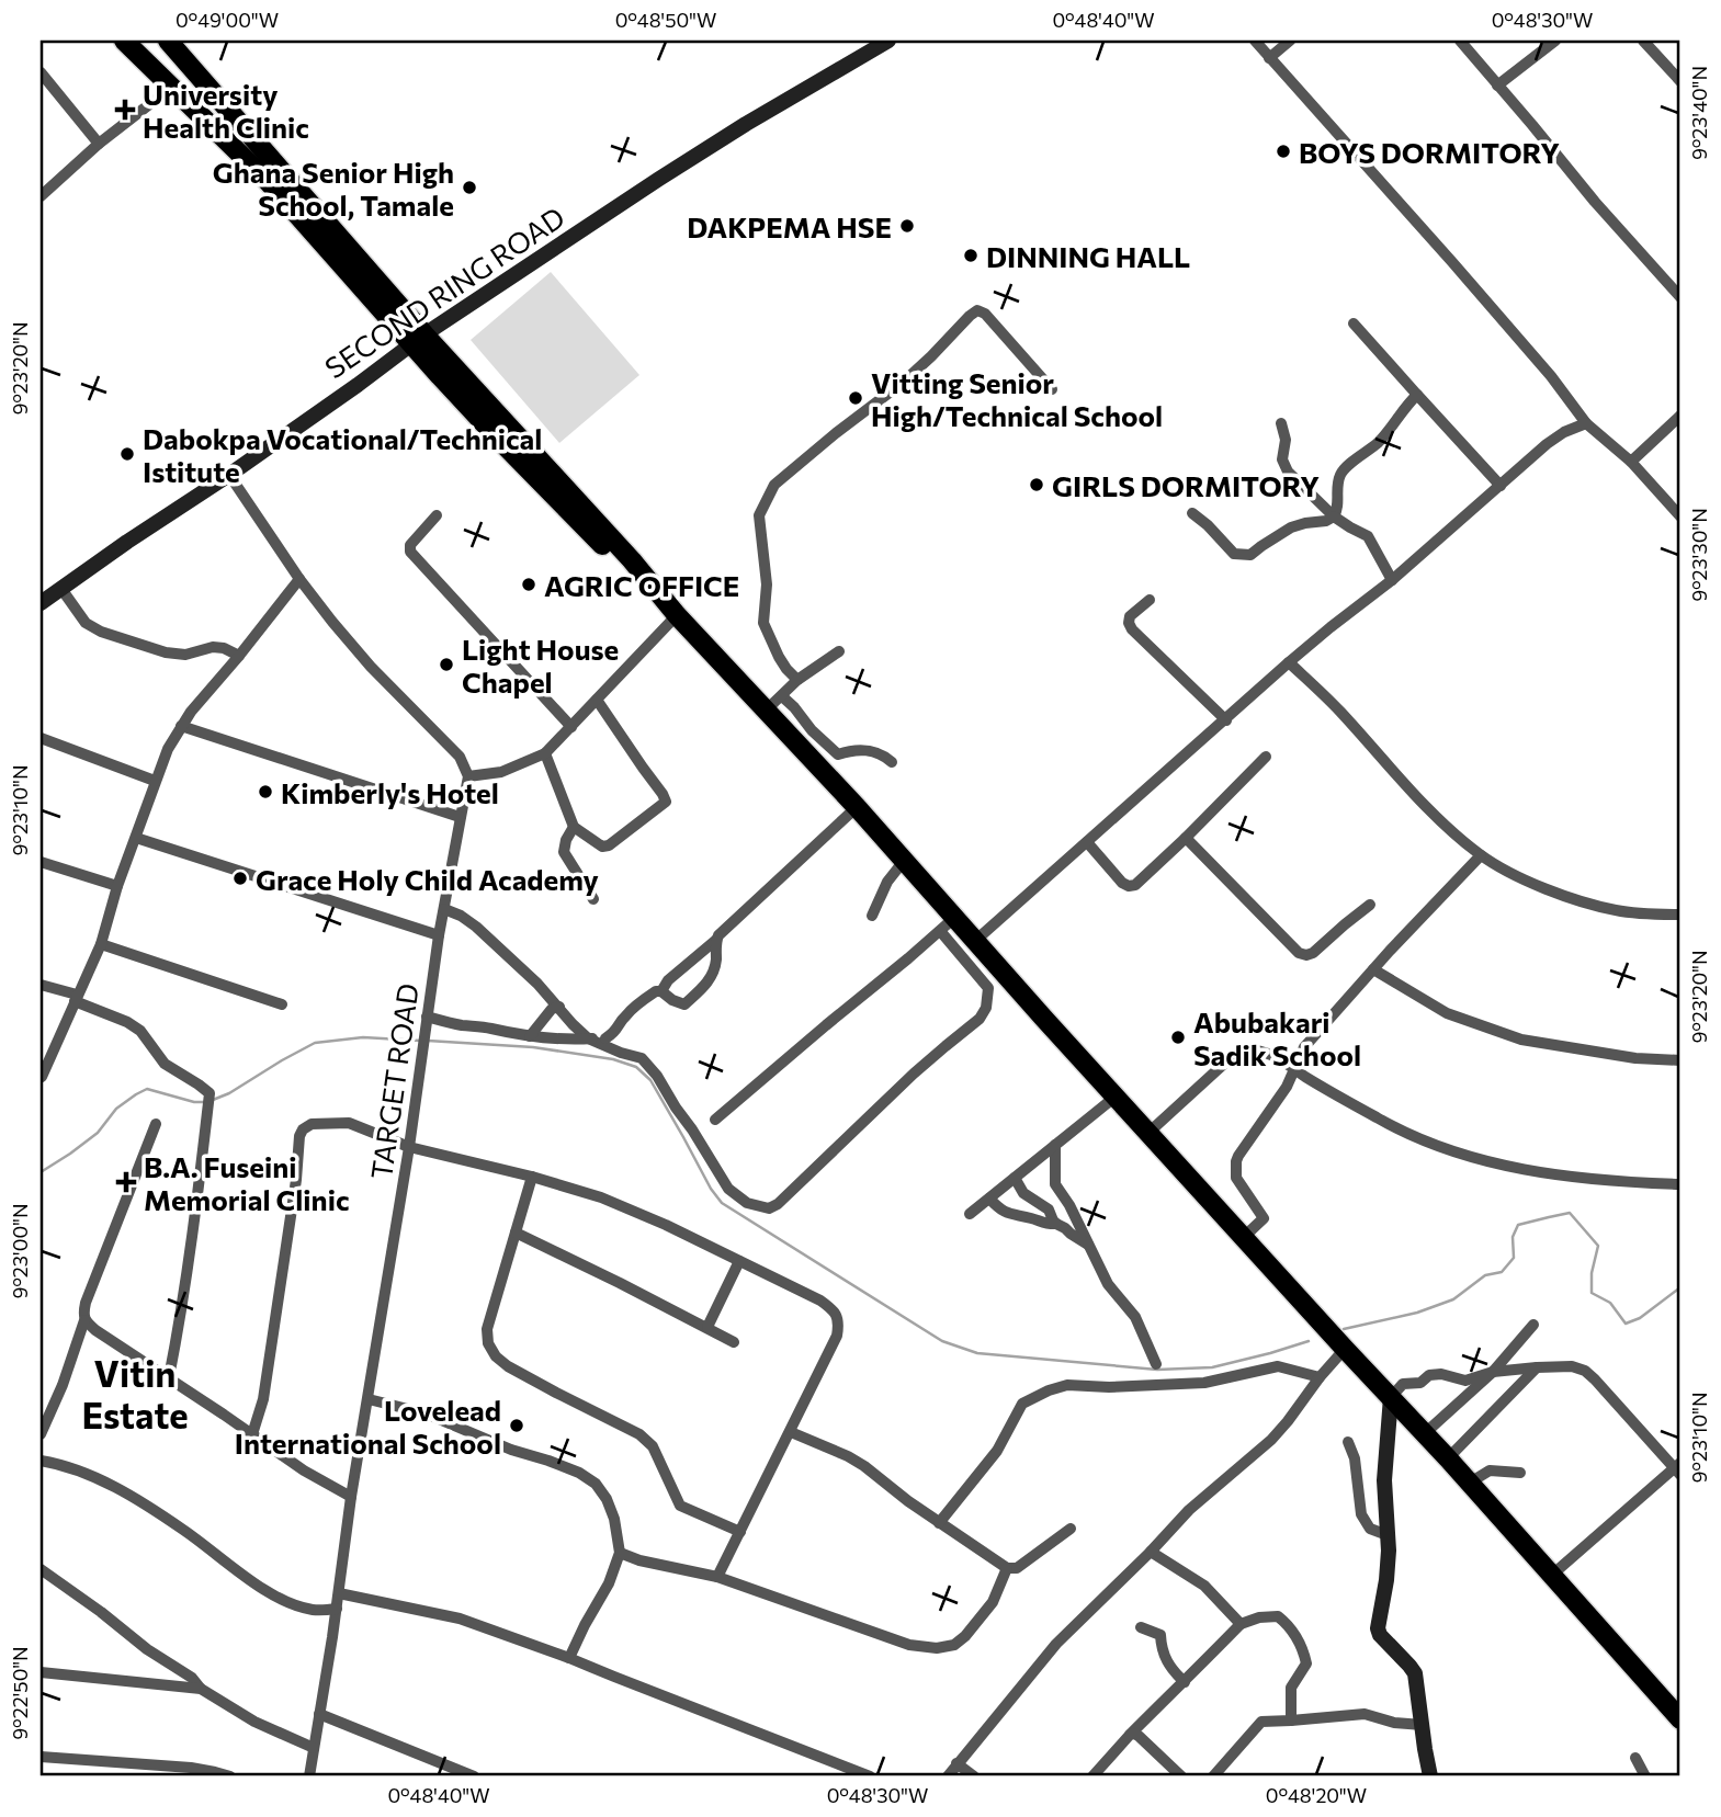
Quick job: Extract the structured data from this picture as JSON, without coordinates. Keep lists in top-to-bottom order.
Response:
{
  "streets": {
    "street": ["SECOND RING ROAD", "TARGET ROAD"]
  },
  "districts": ["Vitin Estate"],
  "places": {
    "health": ["University Health Clinic", "B.A. Fuseini Memorial Clinic"],
    "other": [
      "BOYS DORMITORY",
      "Ghana Senior High School, Tamale",
      "DAKPEMA HSE",
      "DINNING HALL",
      "Vitting Senior High/Technical School",
      "Dabokpa Vocational/Technical Istitute",
      "GIRLS DORMITORY",
      "AGRIC OFFICE",
      "Light House Chapel",
      "Kimberly's Hotel",
      "Grace Holy Child Academy",
      "Abubakari Sadik School",
      "Lovelead International School"
    ]
  },
  "coordinates": [
    "0°49'00\"W",
    "0°48'50\"W",
    "0°48'40\"W",
    "0°48'30\"W",
    "9°23'40\"N",
    "9°23'20\"N",
    "9°23'30\"N",
    "9°23'10\"N",
    "9°23'00\"N",
    "9°22'50\"N",
    "0°48'20\"W"
  ]
}
